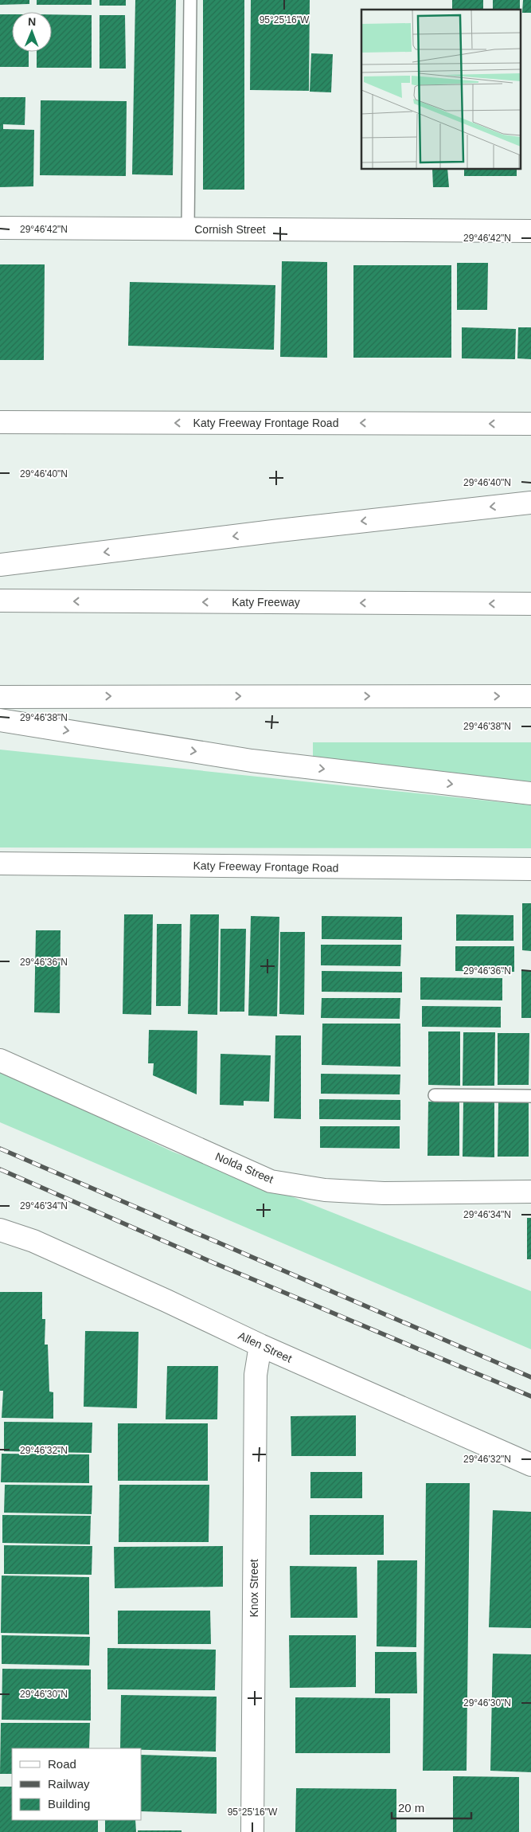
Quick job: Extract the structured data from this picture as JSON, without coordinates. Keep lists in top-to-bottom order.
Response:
{
  "streets": {
    "main road": [
      "Cornish Street",
      "Katy Freeway Frontage Road",
      "Katy Freeway",
      "Nolda Street",
      "Allen Street",
      "Knox Street"
    ]
  },
  "crossings": [
    ["Allen Street", "Knox Street"]
  ],
  "legend": ["Road", "Railway", "Building"],
  "scale_bar": "20 m",
  "north": "top",
  "coordinates": [
    "95°25'16\"W",
    "29°46'42\"N",
    "29°46'40\"N",
    "29°46'38\"N",
    "29°46'36\"N",
    "29°46'34\"N",
    "29°46'32\"N",
    "29°46'30\"N"
  ]
}
